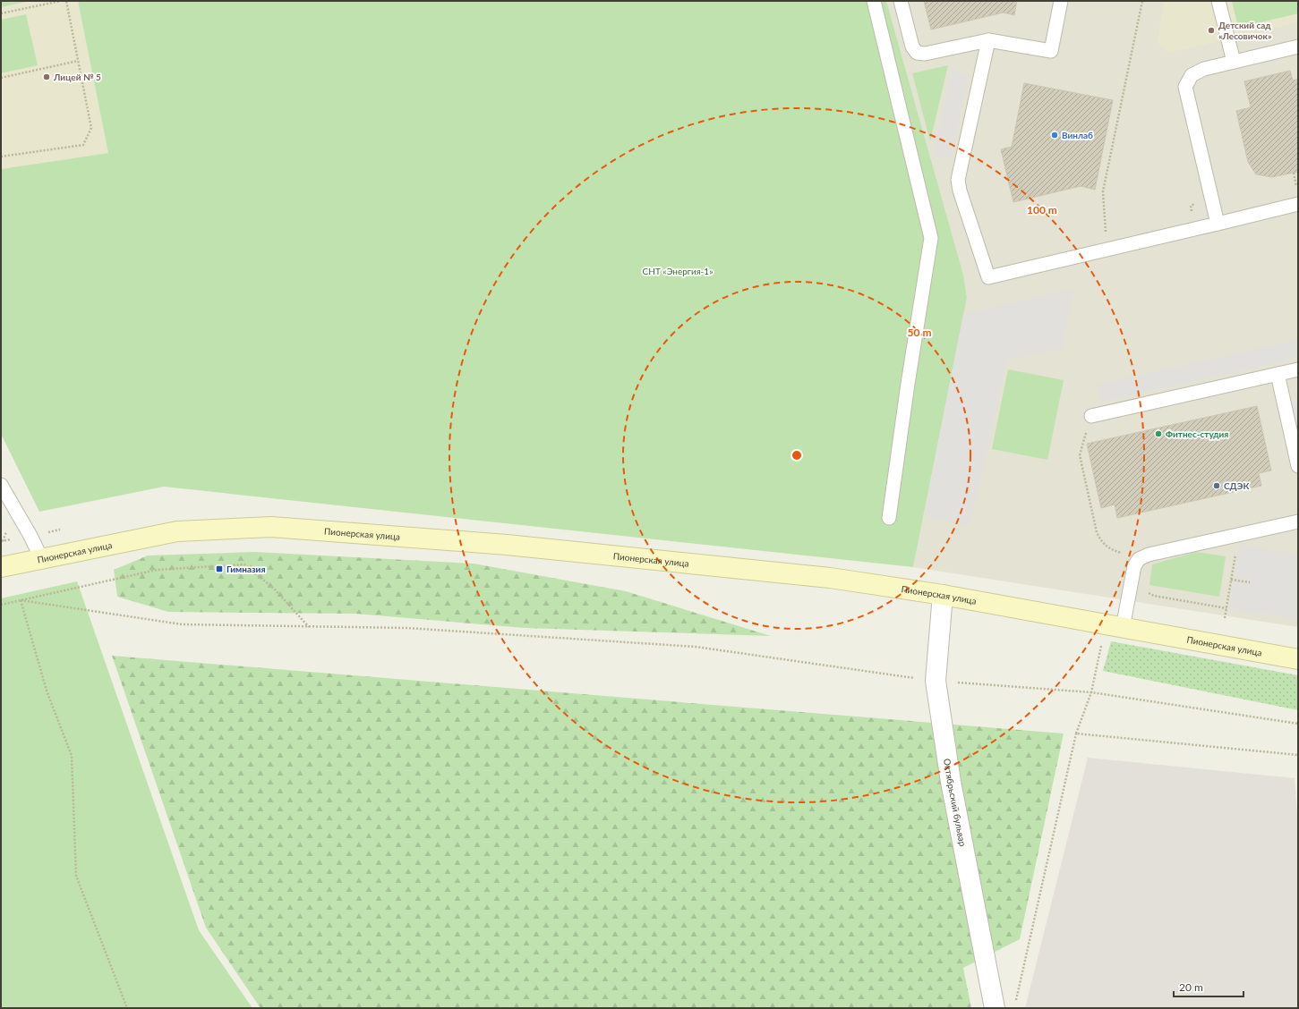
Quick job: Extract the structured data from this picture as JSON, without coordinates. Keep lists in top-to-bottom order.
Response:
{
  "streets": {
    "main road": ["Пионерская улица"],
    "street": ["Октябрьский бульвар"]
  },
  "crossings": [
    ["Пионерская улица", "Октябрьский бульвар"]
  ],
  "parks": ["СНТ «Энергия-1»"],
  "places": {
    "other": [
      "Детский сад «Лесовичок»",
      "Лицей № 5",
      "Винлаб",
      "Фитнес-студия",
      "СДЭК"
    ],
    "transit": ["Гимназия"]
  },
  "scale_bar": "20 m",
  "rings": ["100 m", "50 m"]
}
